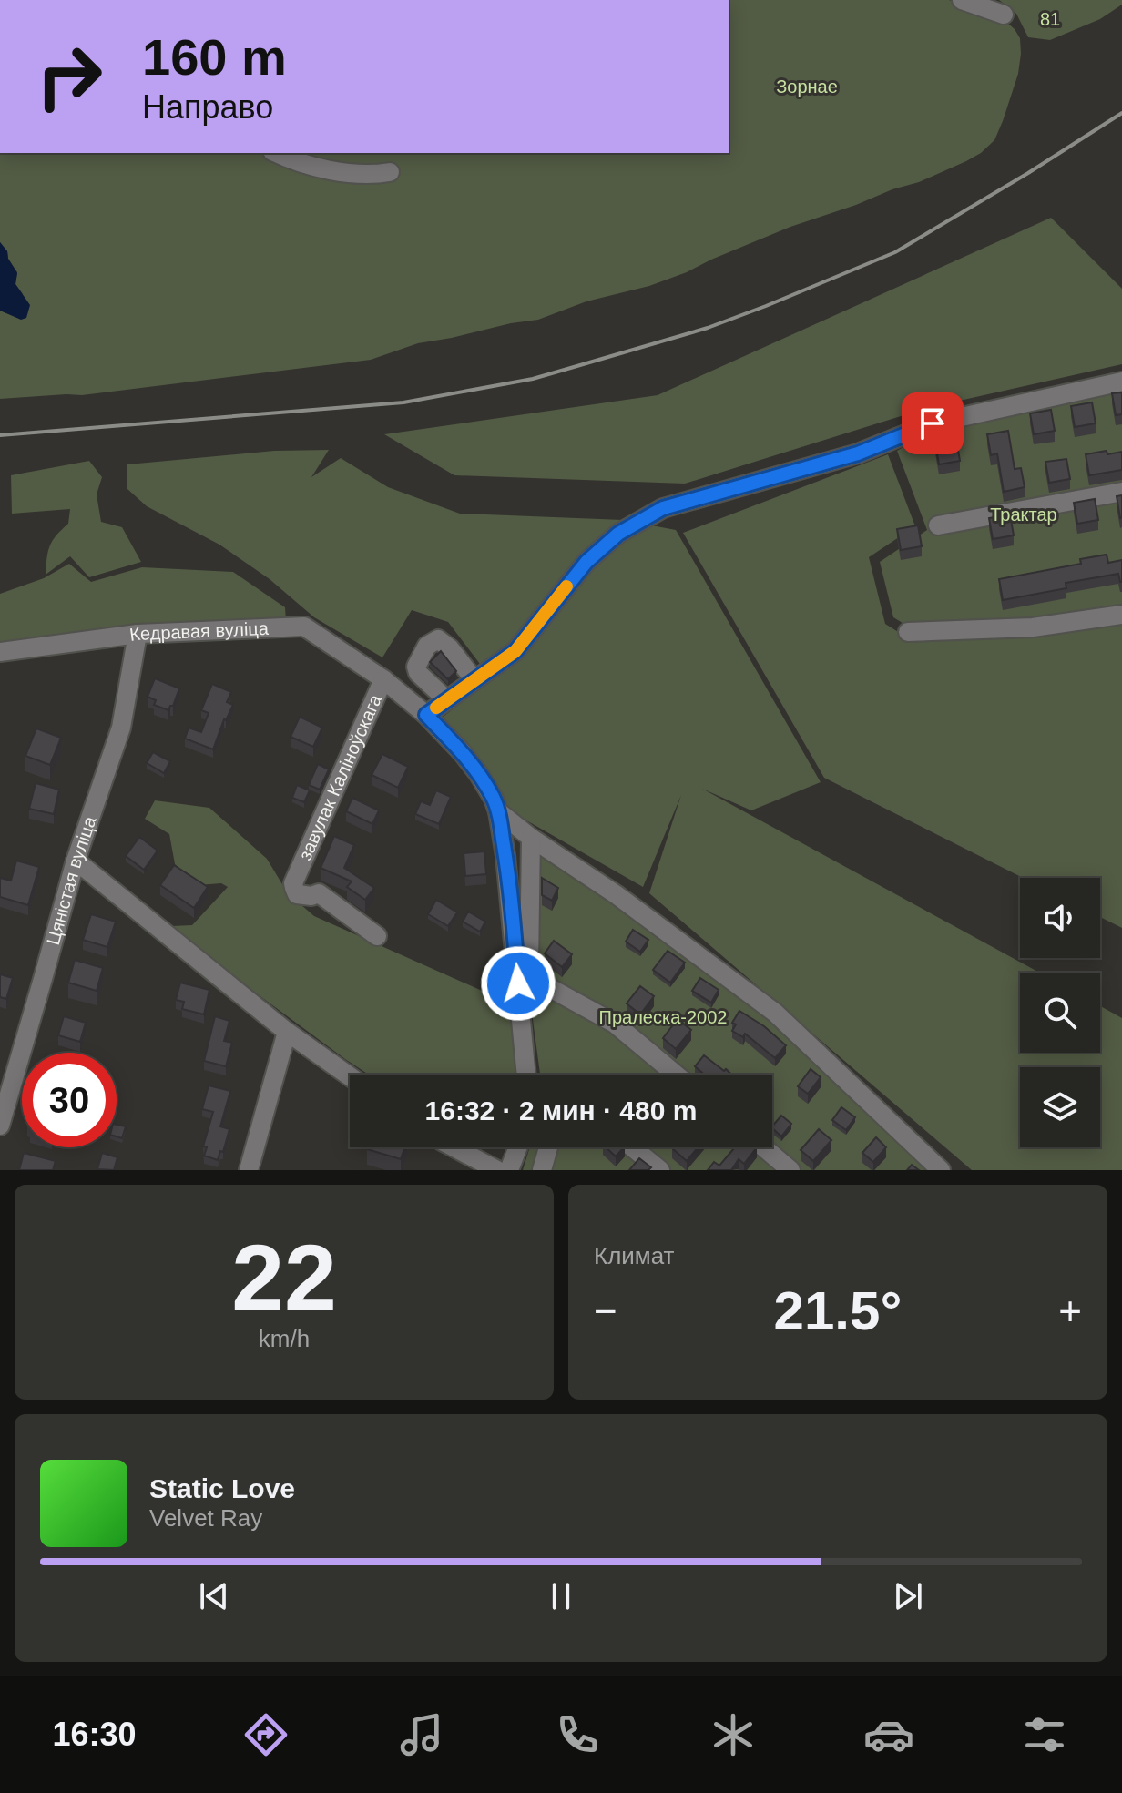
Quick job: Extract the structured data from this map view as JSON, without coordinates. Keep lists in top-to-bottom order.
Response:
{
  "streets": {
    "street": ["Кедравая вуліца", "завулак Каліноўскага", "Цяністая вуліца"]
  },
  "crossings": [
    ["Кедравая вуліца", "завулак Каліноўскага"],
    ["Кедравая вуліца", "Цяністая вуліца"]
  ],
  "parks": [
    "81",
    "Зорнае",
    "Трактар",
    "Пралеска-2002"
  ],
  "page": {
    "turn": ["160 m", "Направо"],
    "limit": "30",
    "trip": "16:32 · 2 мин · 480 m",
    "tile": [
      ["22", "km/h"],
      "Климат"
    ],
    "heat": ["−", "21.5°", "+"],
    "song": ["Static Love", "Velvet Ray"],
    "tabs": "16:30"
  }
}
